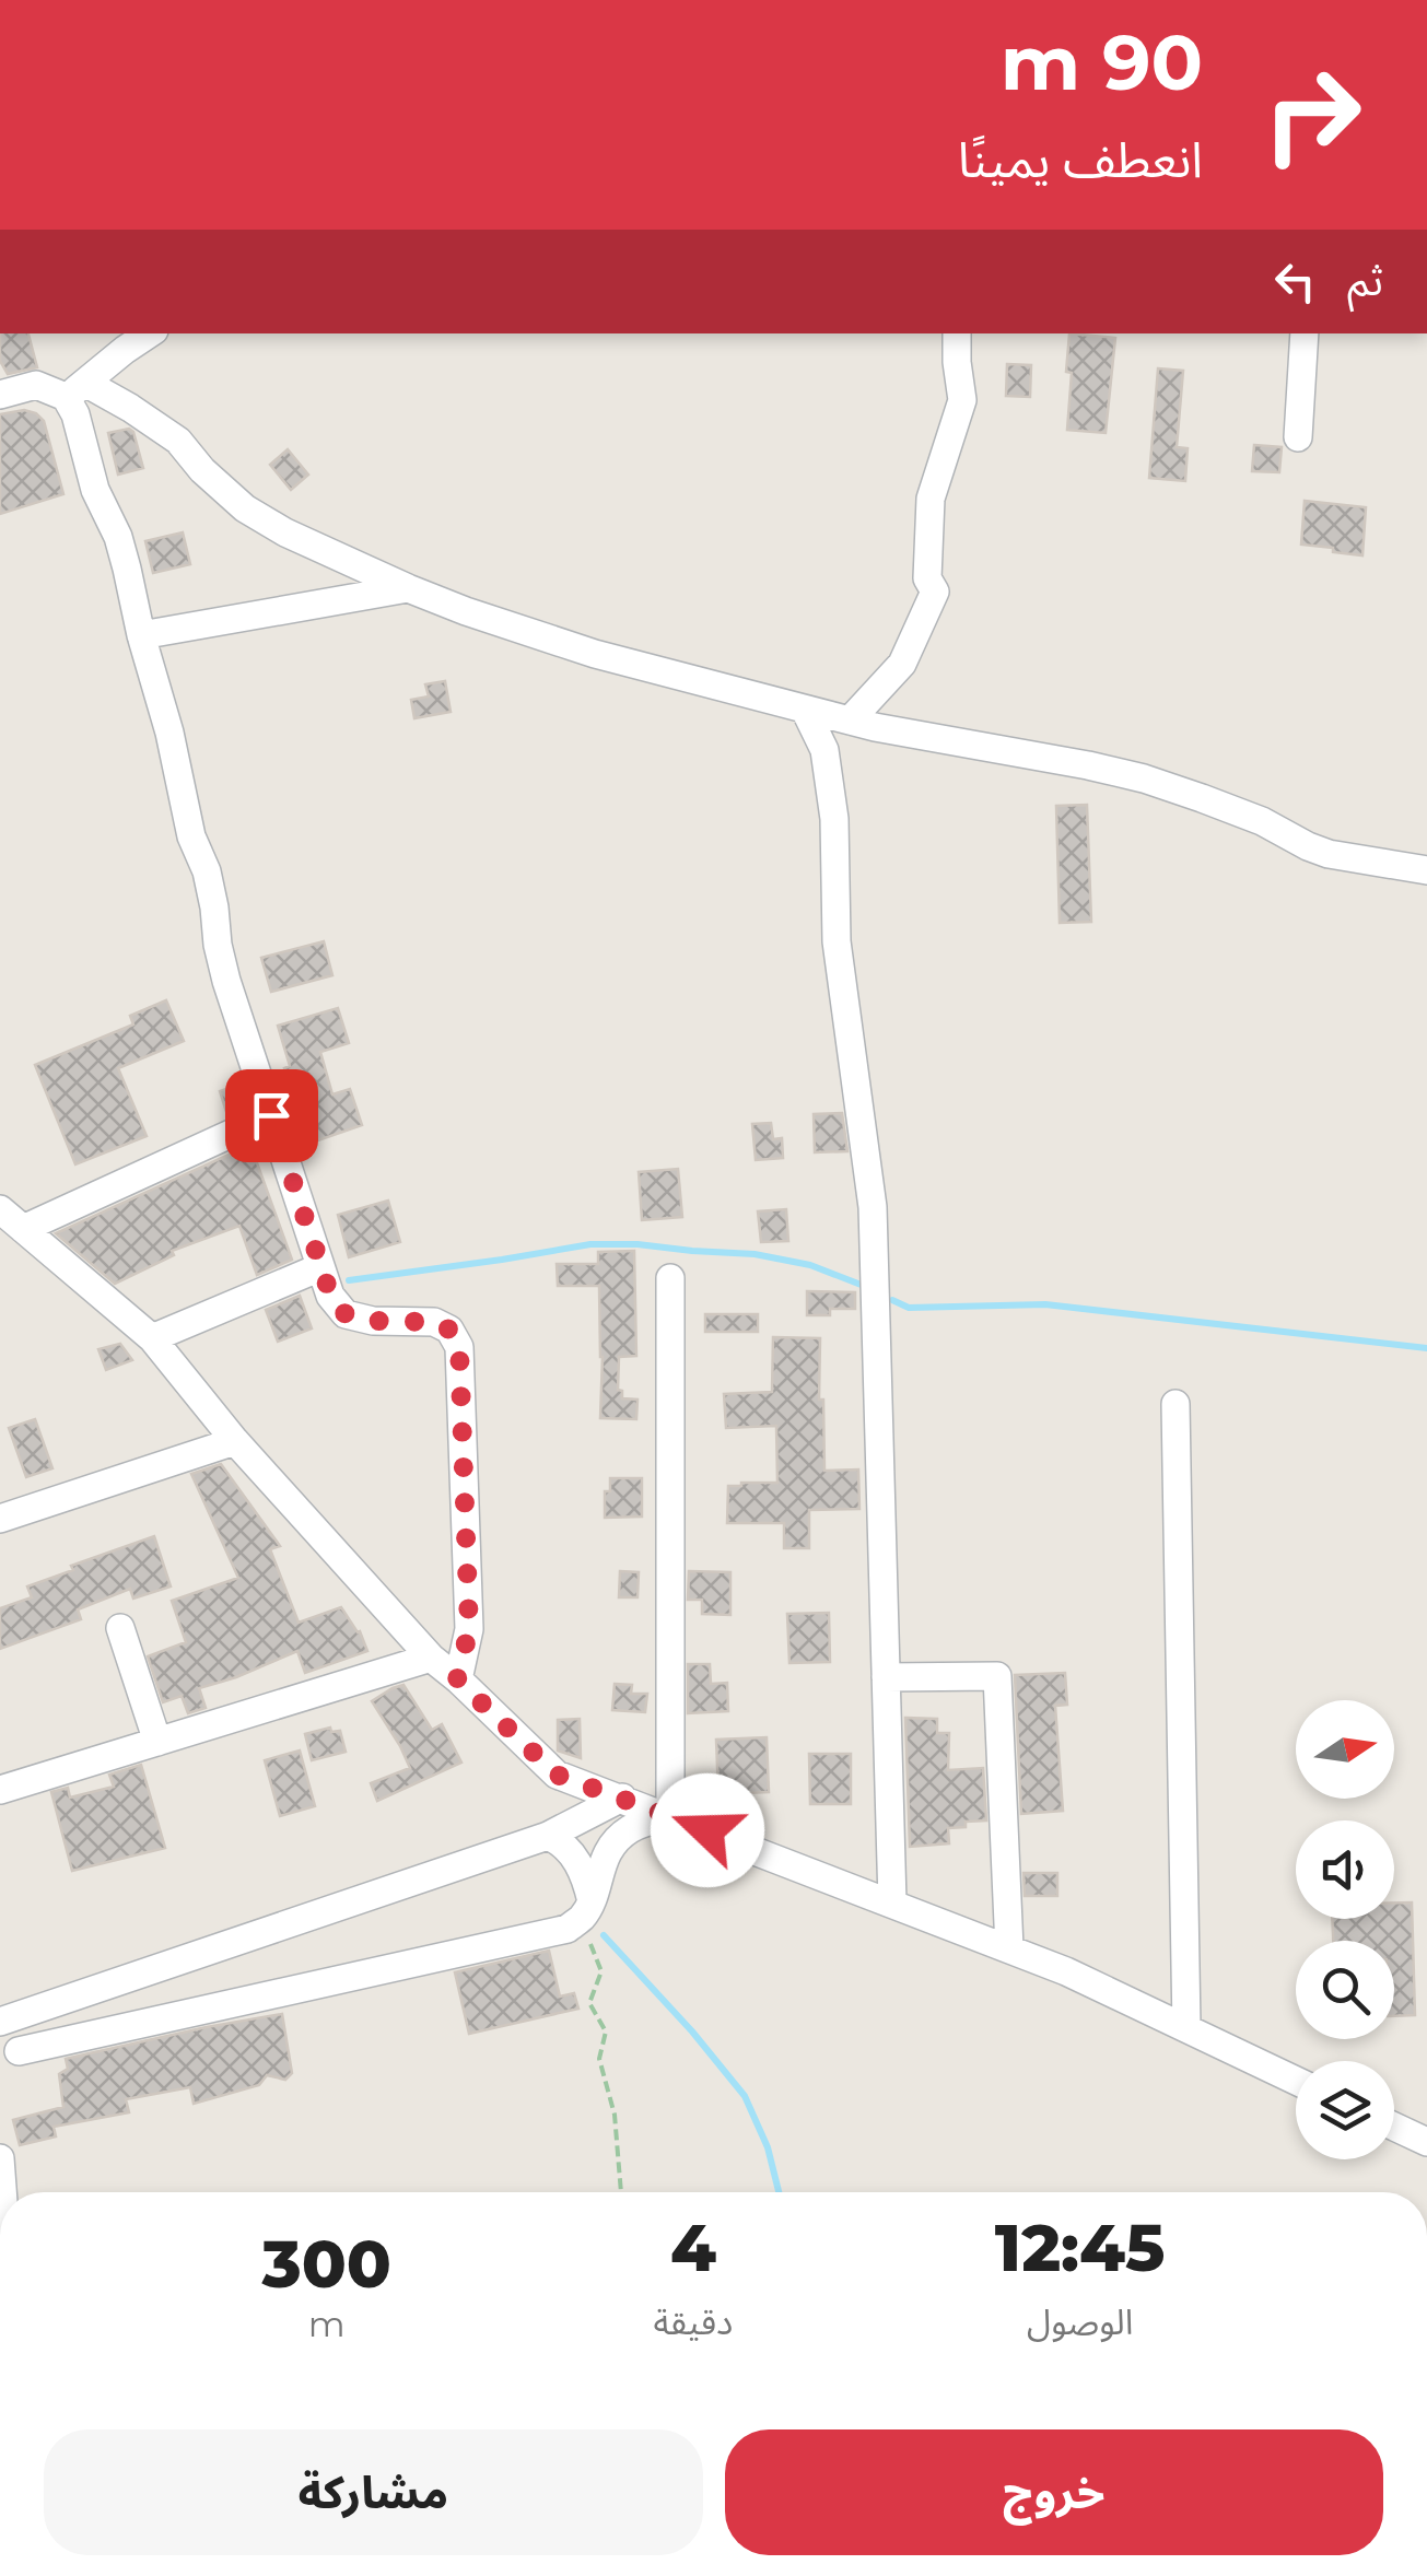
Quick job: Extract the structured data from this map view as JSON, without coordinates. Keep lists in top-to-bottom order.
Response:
{
  "north": "right",
  "page": {
    "turn": ["90 m", "انعطف يمينًا"],
    "then": "ثم",
    "eta": [
      "12:45",
      "الوصول",
      "4",
      "دقيقة",
      "300",
      "m"
    ],
    "buttons": ["خروج", "مشاركة"]
  }
}
